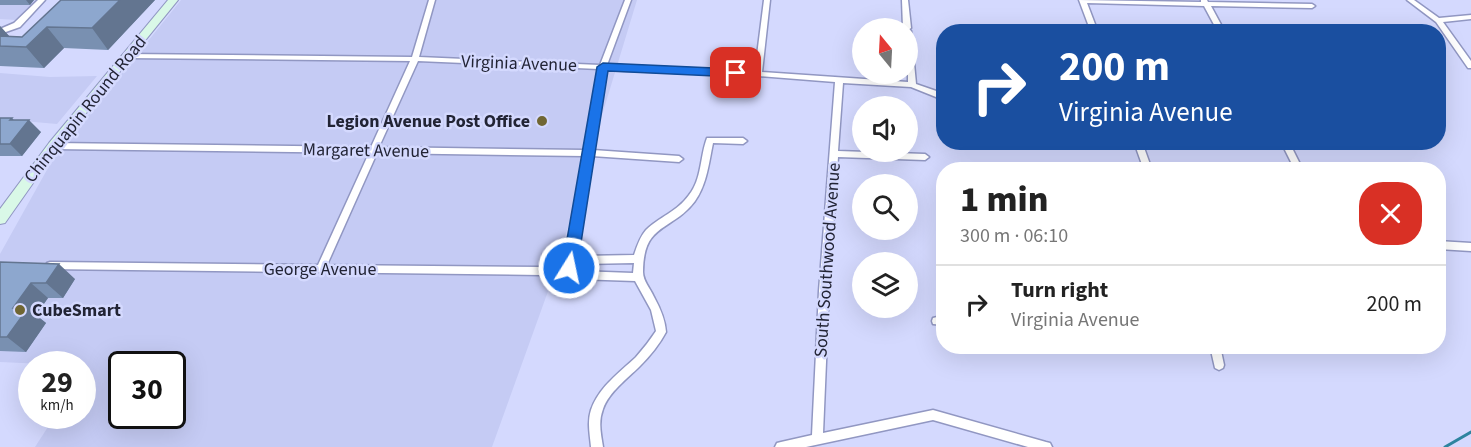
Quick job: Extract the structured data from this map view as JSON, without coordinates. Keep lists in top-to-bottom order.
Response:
{
  "streets": {
    "main road": ["Chinquapin Round Road"],
    "street": [
      "Virginia Avenue",
      "Margaret Avenue",
      "South Southwood Avenue",
      "George Avenue"
    ]
  },
  "crossings": [
    ["Virginia Avenue", "Chinquapin Round Road"],
    ["Virginia Avenue", "South Southwood Avenue"],
    ["Chinquapin Round Road", "Margaret Avenue"]
  ],
  "places": ["Legion Avenue Post Office", "CubeSmart"],
  "north": "top",
  "page": {
    "turn": ["200 m", "Virginia Avenue"],
    "heading": ["1 min", "300 m · 06:10"],
    "list": [
      {
        "name": "Turn right",
        "note": "Virginia Avenue",
        "value": "200 m"
      }
    ],
    "speed": "29 km/h",
    "limit": "30"
  }
}
